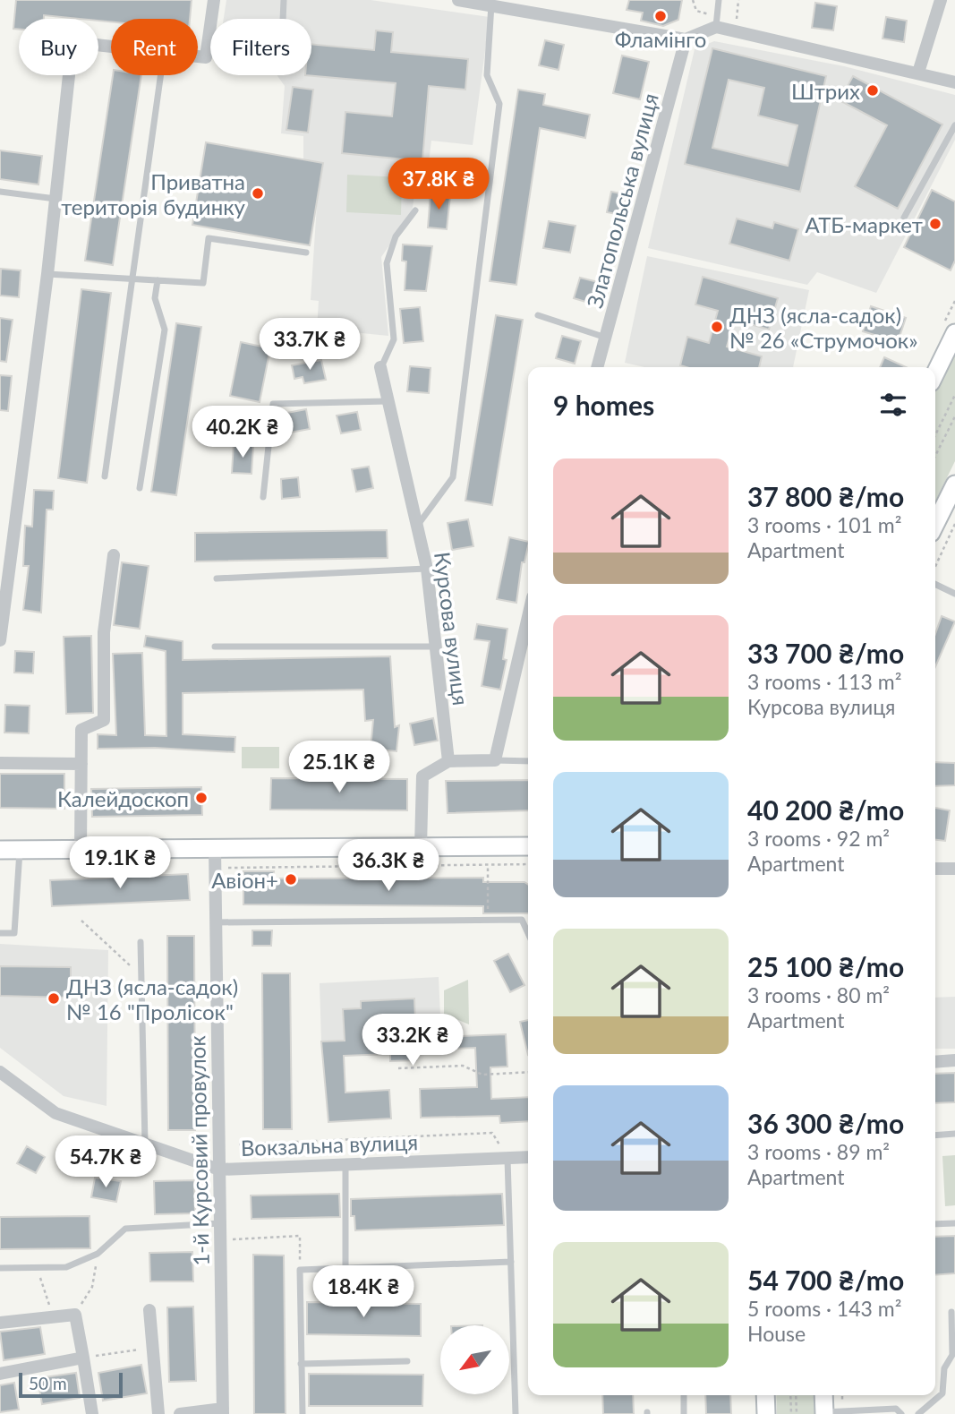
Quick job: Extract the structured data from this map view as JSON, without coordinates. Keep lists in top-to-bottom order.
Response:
{
  "streets": {
    "street": [
      "Златопольська вулиця",
      "Курсова вулиця",
      "Вокзальна вулиця",
      "1-й Курсовий провулок"
    ]
  },
  "crossings": [
    ["Вокзальна вулиця", "1-й Курсовий провулок"]
  ],
  "places": [
    "Фламінго",
    "Штрих",
    "Приватна територія будинку",
    "АТБ-маркет",
    "ДНЗ (ясла-садок) № 26 «Струмочок»",
    "Калейдоскоп",
    "Авіон+",
    "ДНЗ (ясла-садок) № 16 \"Пролісок\""
  ],
  "scale_bar": "50 m",
  "north": "bottom left",
  "page": {
    "chip": ["Buy", "Rent", "Filters"],
    "price": [
      "37.8K ₴",
      "33.7K ₴",
      "40.2K ₴",
      "25.1K ₴",
      "19.1K ₴",
      "36.3K ₴",
      "33.2K ₴",
      "54.7K ₴",
      "18.4K ₴"
    ],
    "heading": "9 homes",
    "list": [
      {
        "name": "37 800 ₴/mo",
        "note": "3 rooms · 101 m² · Apartment"
      },
      {
        "name": "33 700 ₴/mo",
        "note": "3 rooms · 113 m² · Курсова вулиця"
      },
      {
        "name": "40 200 ₴/mo",
        "note": "3 rooms · 92 m² · Apartment"
      },
      {
        "name": "25 100 ₴/mo",
        "note": "3 rooms · 80 m² · Apartment"
      },
      {
        "name": "36 300 ₴/mo",
        "note": "3 rooms · 89 m² · Apartment"
      },
      {
        "name": "54 700 ₴/mo",
        "note": "5 rooms · 143 m² · House"
      }
    ],
    "scale": "50 m"
  }
}
